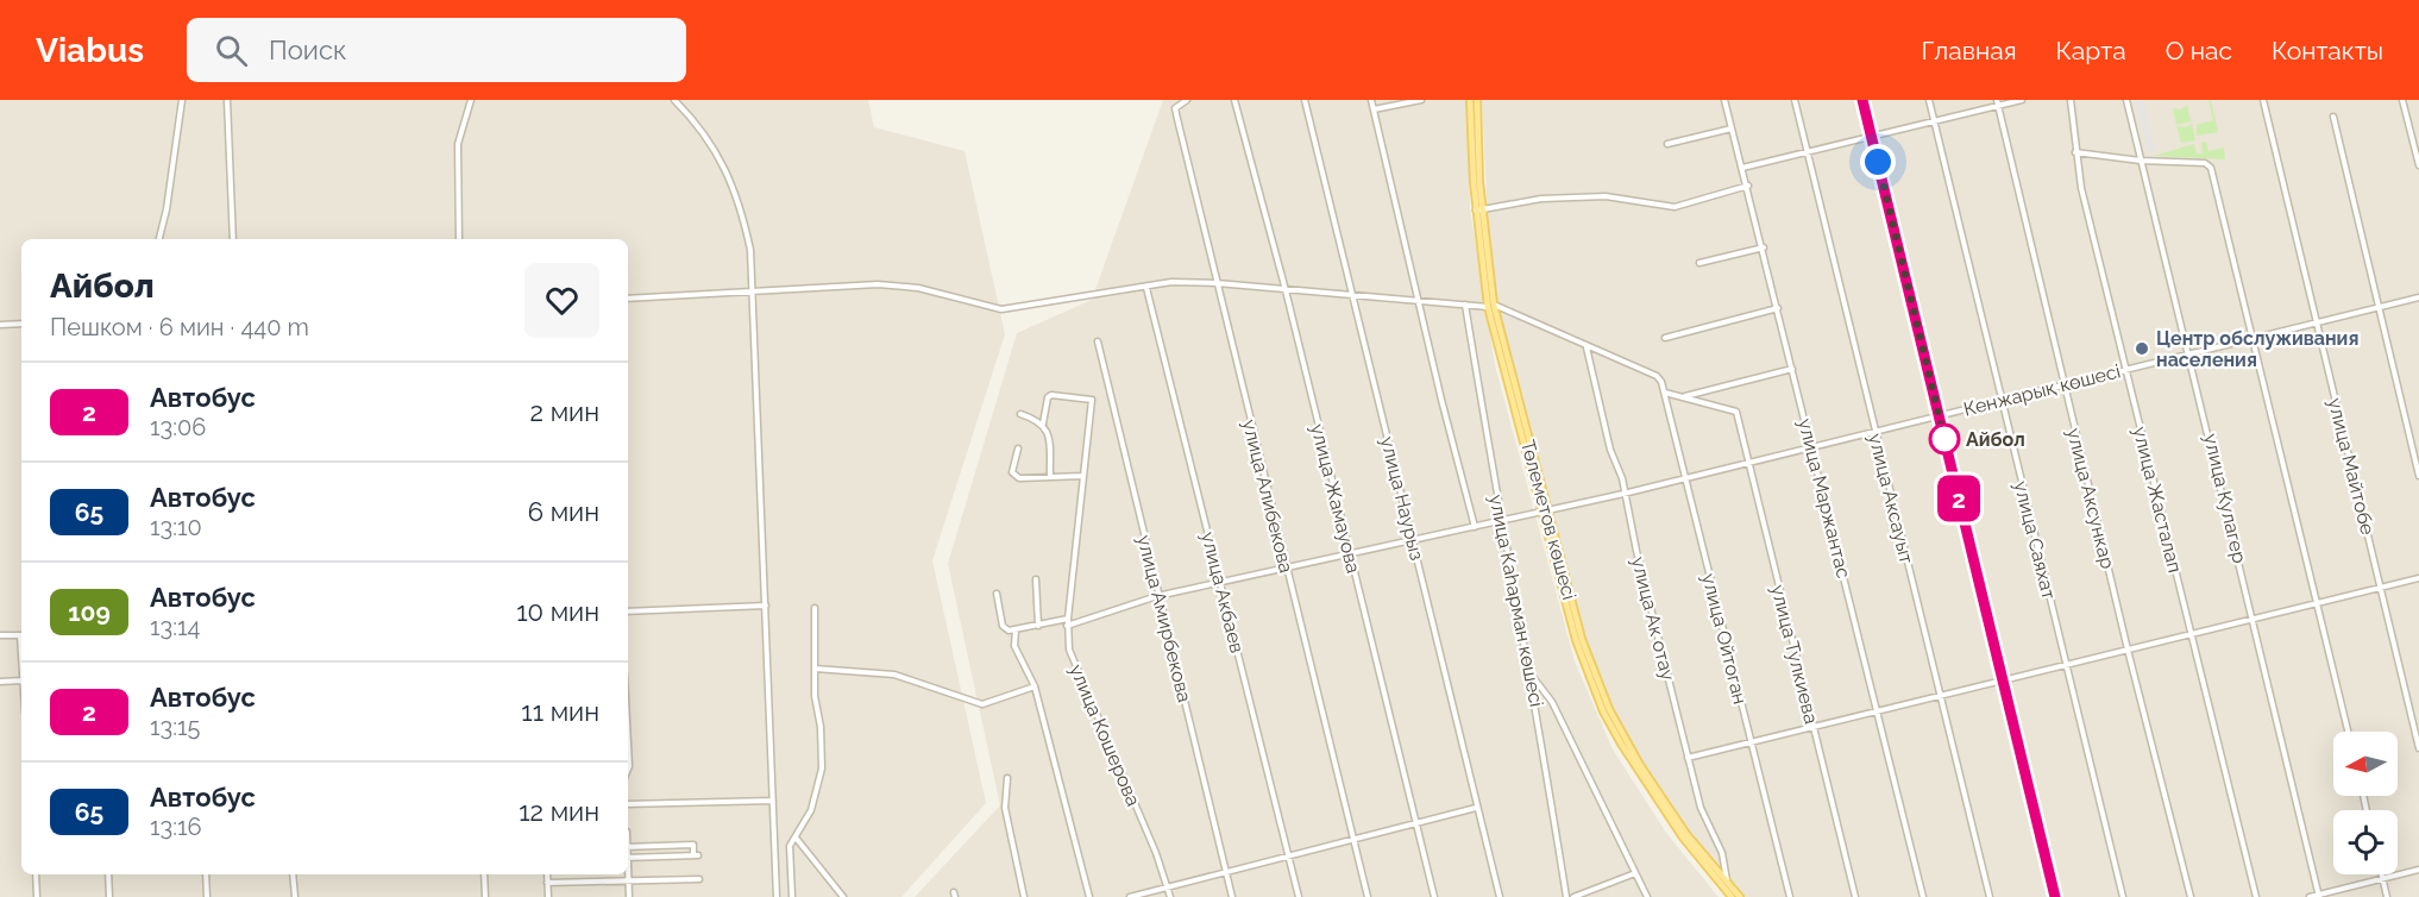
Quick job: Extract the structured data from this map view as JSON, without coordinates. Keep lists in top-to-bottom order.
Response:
{
  "streets": {
    "main road": ["Төлеметов көшесі"],
    "street": [
      "Кенжарық көшесі",
      "улица Майтобе",
      "улица Алибекова",
      "улица Жамауова",
      "улица Наурыз",
      "улица Маржантас",
      "улица Аксауыт",
      "улица Аксункар",
      "улица Кулагер",
      "улица Жасталап",
      "улица Саяхат",
      "улица Акбаев",
      "улица Каһарман көшесі",
      "улица Амирбекова",
      "улица Ак отау",
      "улица Ойтоган",
      "улица Тулкиева",
      "улица Кошерова"
    ]
  },
  "crossings": [
    ["Кенжарық көшесі", "улица Майтобе"],
    ["Кенжарық көшесі", "улица Алибекова"],
    ["Кенжарық көшесі", "улица Жамауова"],
    ["Кенжарық көшесі", "улица Наурыз"],
    ["Кенжарық көшесі", "улица Маржантас"],
    ["Кенжарық көшесі", "улица Аксауыт"],
    ["Кенжарық көшесі", "улица Аксункар"],
    ["Кенжарық көшесі", "улица Кулагер"],
    ["Кенжарық көшесі", "улица Жасталап"],
    ["Кенжарық көшесі", "Төлеметов көшесі"],
    ["Кенжарық көшесі", "улица Саяхат"],
    ["Кенжарық көшесі", "улица Акбаев"],
    ["Кенжарық көшесі", "улица Каһарман көшесі"],
    ["Кенжарық көшесі", "улица Амирбекова"],
    ["Кенжарық көшесі", "улица Ак отау"],
    ["Кенжарық көшесі", "улица Ойтоган"],
    ["Кенжарық көшесі", "улица Тулкиева"],
    ["Кенжарық көшесі", "улица Кошерова"],
    ["Төлеметов көшесі", "улица Ак отау"],
    ["улица Ак отау", "улица Ойтоган"]
  ],
  "places": ["Центр обслуживания населения", "Айбол"],
  "lines": ["bus line 2"],
  "north": "left",
  "page": {
    "header": "Viabus",
    "search": "Поиск",
    "nav": [
      "Главная",
      "Карта",
      "О нас",
      "Контакты"
    ],
    "on_map": "2",
    "heading": ["Айбол", "Пешком · 6 мин · 440 m"],
    "list": [
      {
        "mark": "2",
        "name": "Автобус",
        "note": "13:06",
        "value": "2 мин"
      },
      {
        "mark": "65",
        "name": "Автобус",
        "note": "13:10",
        "value": "6 мин"
      },
      {
        "mark": "109",
        "name": "Автобус",
        "note": "13:14",
        "value": "10 мин"
      },
      {
        "mark": "2",
        "name": "Автобус",
        "note": "13:15",
        "value": "11 мин"
      },
      {
        "mark": "65",
        "name": "Автобус",
        "note": "13:16",
        "value": "12 мин"
      }
    ]
  }
}
